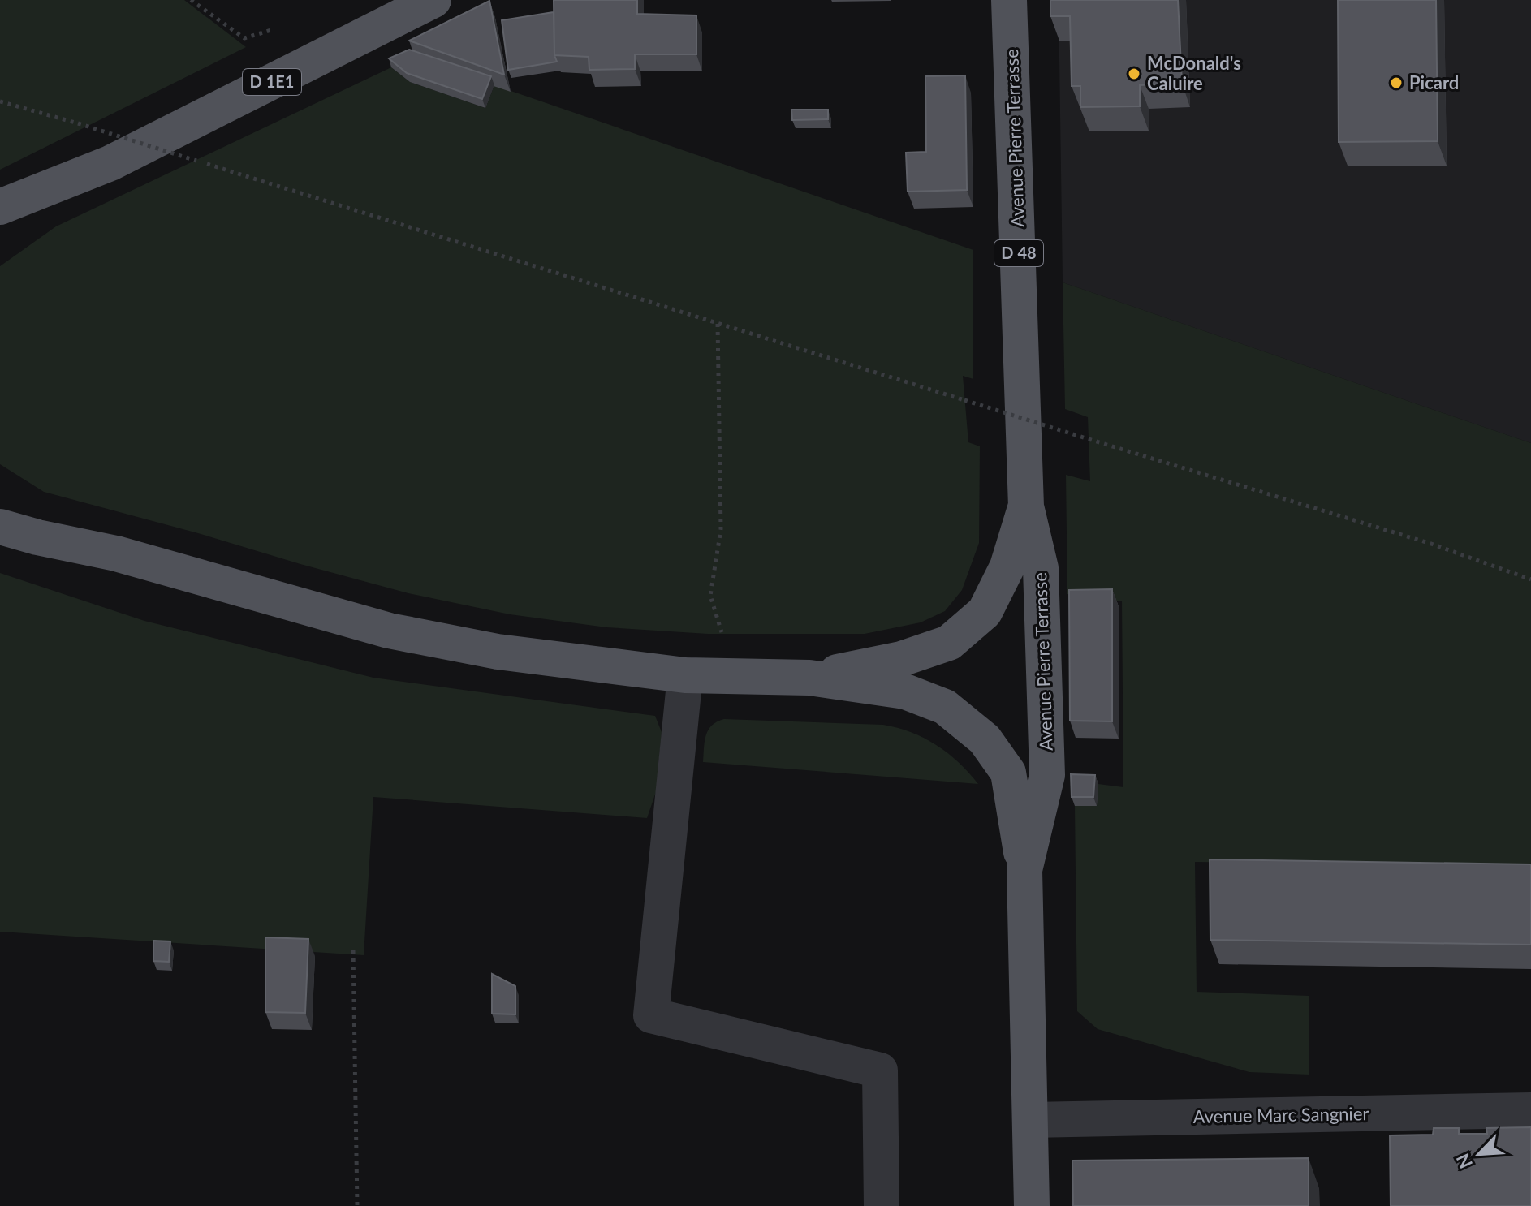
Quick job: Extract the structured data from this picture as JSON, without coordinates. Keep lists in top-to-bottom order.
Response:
{
  "streets": {
    "main road": ["D 1E1", "Avenue Pierre Terrasse", "D 48"],
    "street": ["Avenue Marc Sangnier"]
  },
  "crossings": [
    ["Avenue Pierre Terrasse", "Avenue Marc Sangnier"]
  ],
  "places": ["McDonald's Caluire", "Picard"],
  "north": "bottom left"
}
